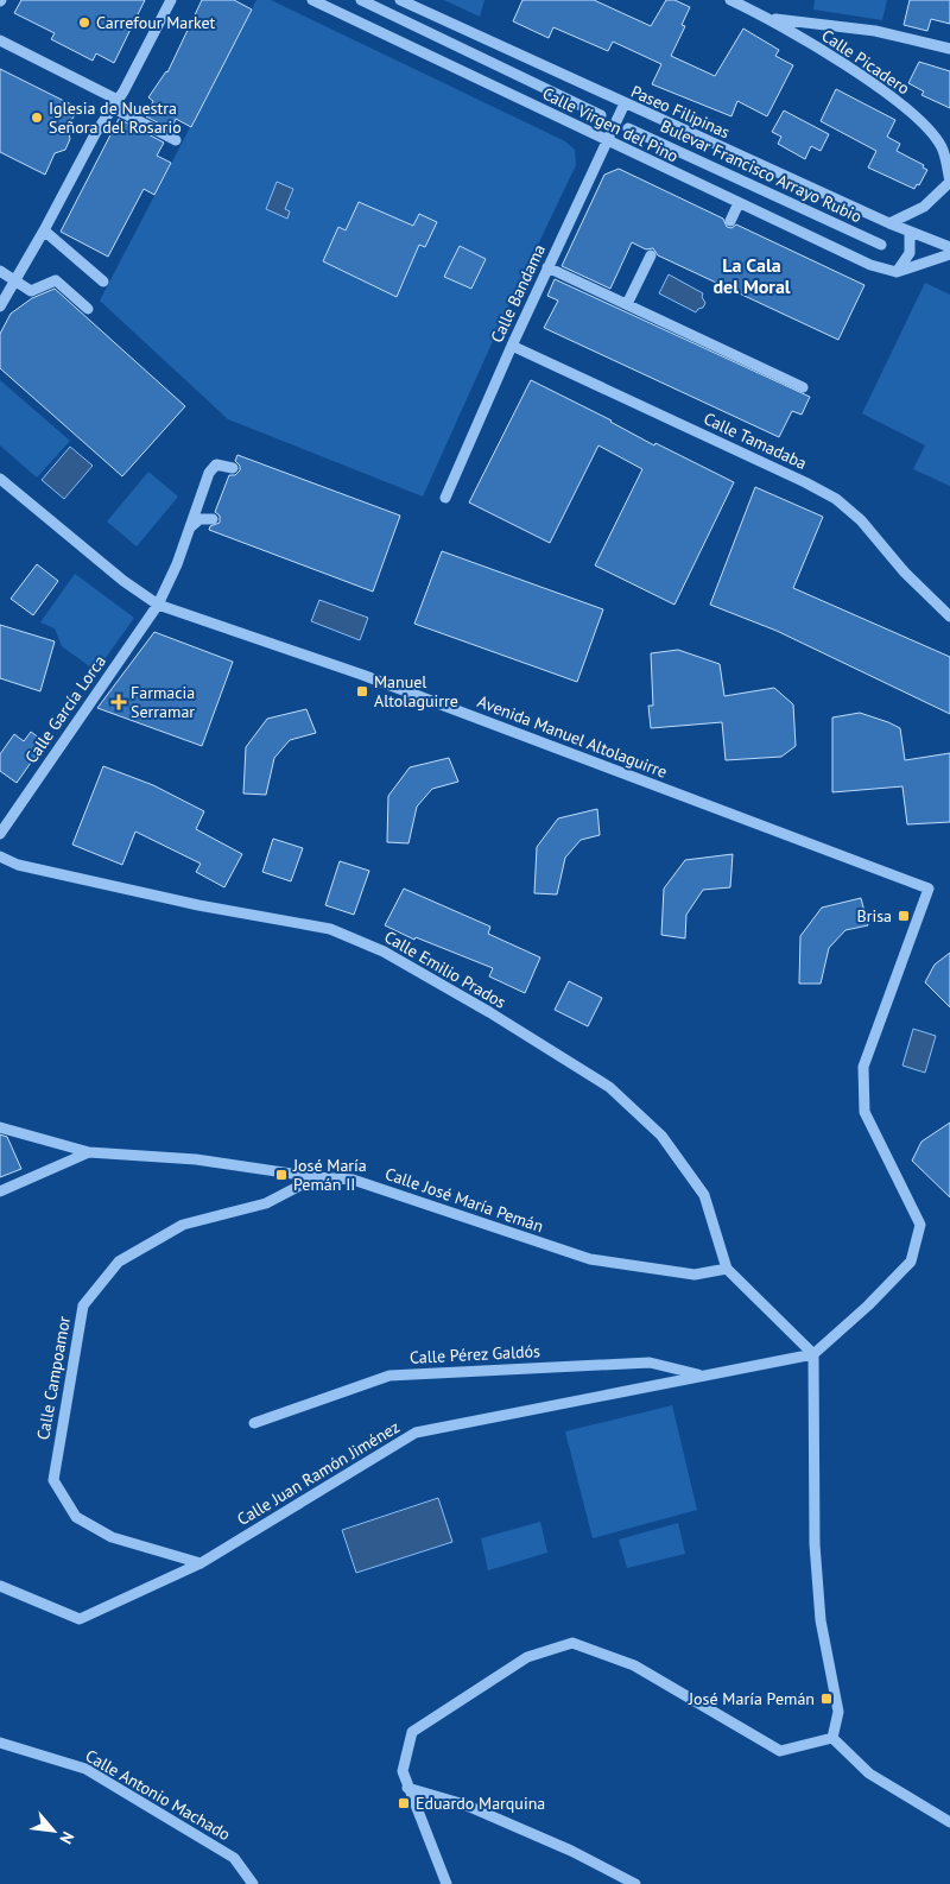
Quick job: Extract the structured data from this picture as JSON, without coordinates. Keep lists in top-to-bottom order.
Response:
{
  "streets": {
    "street": [
      "Calle Picadero",
      "Paseo Filipinas",
      "Calle Virgen del Pino",
      "Bulevar Francisco Arrayo Rubio",
      "Calle Bandama",
      "Calle Tamadaba",
      "Calle García Lorca",
      "Avenida Manuel Altolaguirre",
      "Calle Emilio Prados",
      "Calle José María Pemán",
      "Calle Pérez Galdós",
      "Calle Campoamor",
      "Calle Juan Ramón Jiménez",
      "Calle Antonio Machado"
    ]
  },
  "crossings": [
    ["Calle Picadero", "Paseo Filipinas"],
    ["Paseo Filipinas", "Calle Bandama"],
    ["Calle Virgen del Pino", "Calle Bandama"],
    ["Calle Bandama", "Calle Tamadaba"],
    ["Calle García Lorca", "Avenida Manuel Altolaguirre"],
    ["Avenida Manuel Altolaguirre", "Calle Juan Ramón Jiménez"],
    ["Calle Emilio Prados", "Calle José María Pemán"],
    ["Calle José María Pemán", "Calle Campoamor"],
    ["Calle Pérez Galdós", "Calle Juan Ramón Jiménez"],
    ["Calle Campoamor", "Calle Juan Ramón Jiménez"]
  ],
  "districts": ["La Cala del Moral"],
  "places": {
    "other": ["Carrefour Market", "Iglesia de Nuestra Señora del Rosario"],
    "transit": [
      "Manuel Altolaguirre",
      "Brisa",
      "José María Pemán II",
      "José María Pemán",
      "Eduardo Marquina"
    ],
    "health": ["Farmacia Serramar"]
  },
  "north": "bottom right"
}
